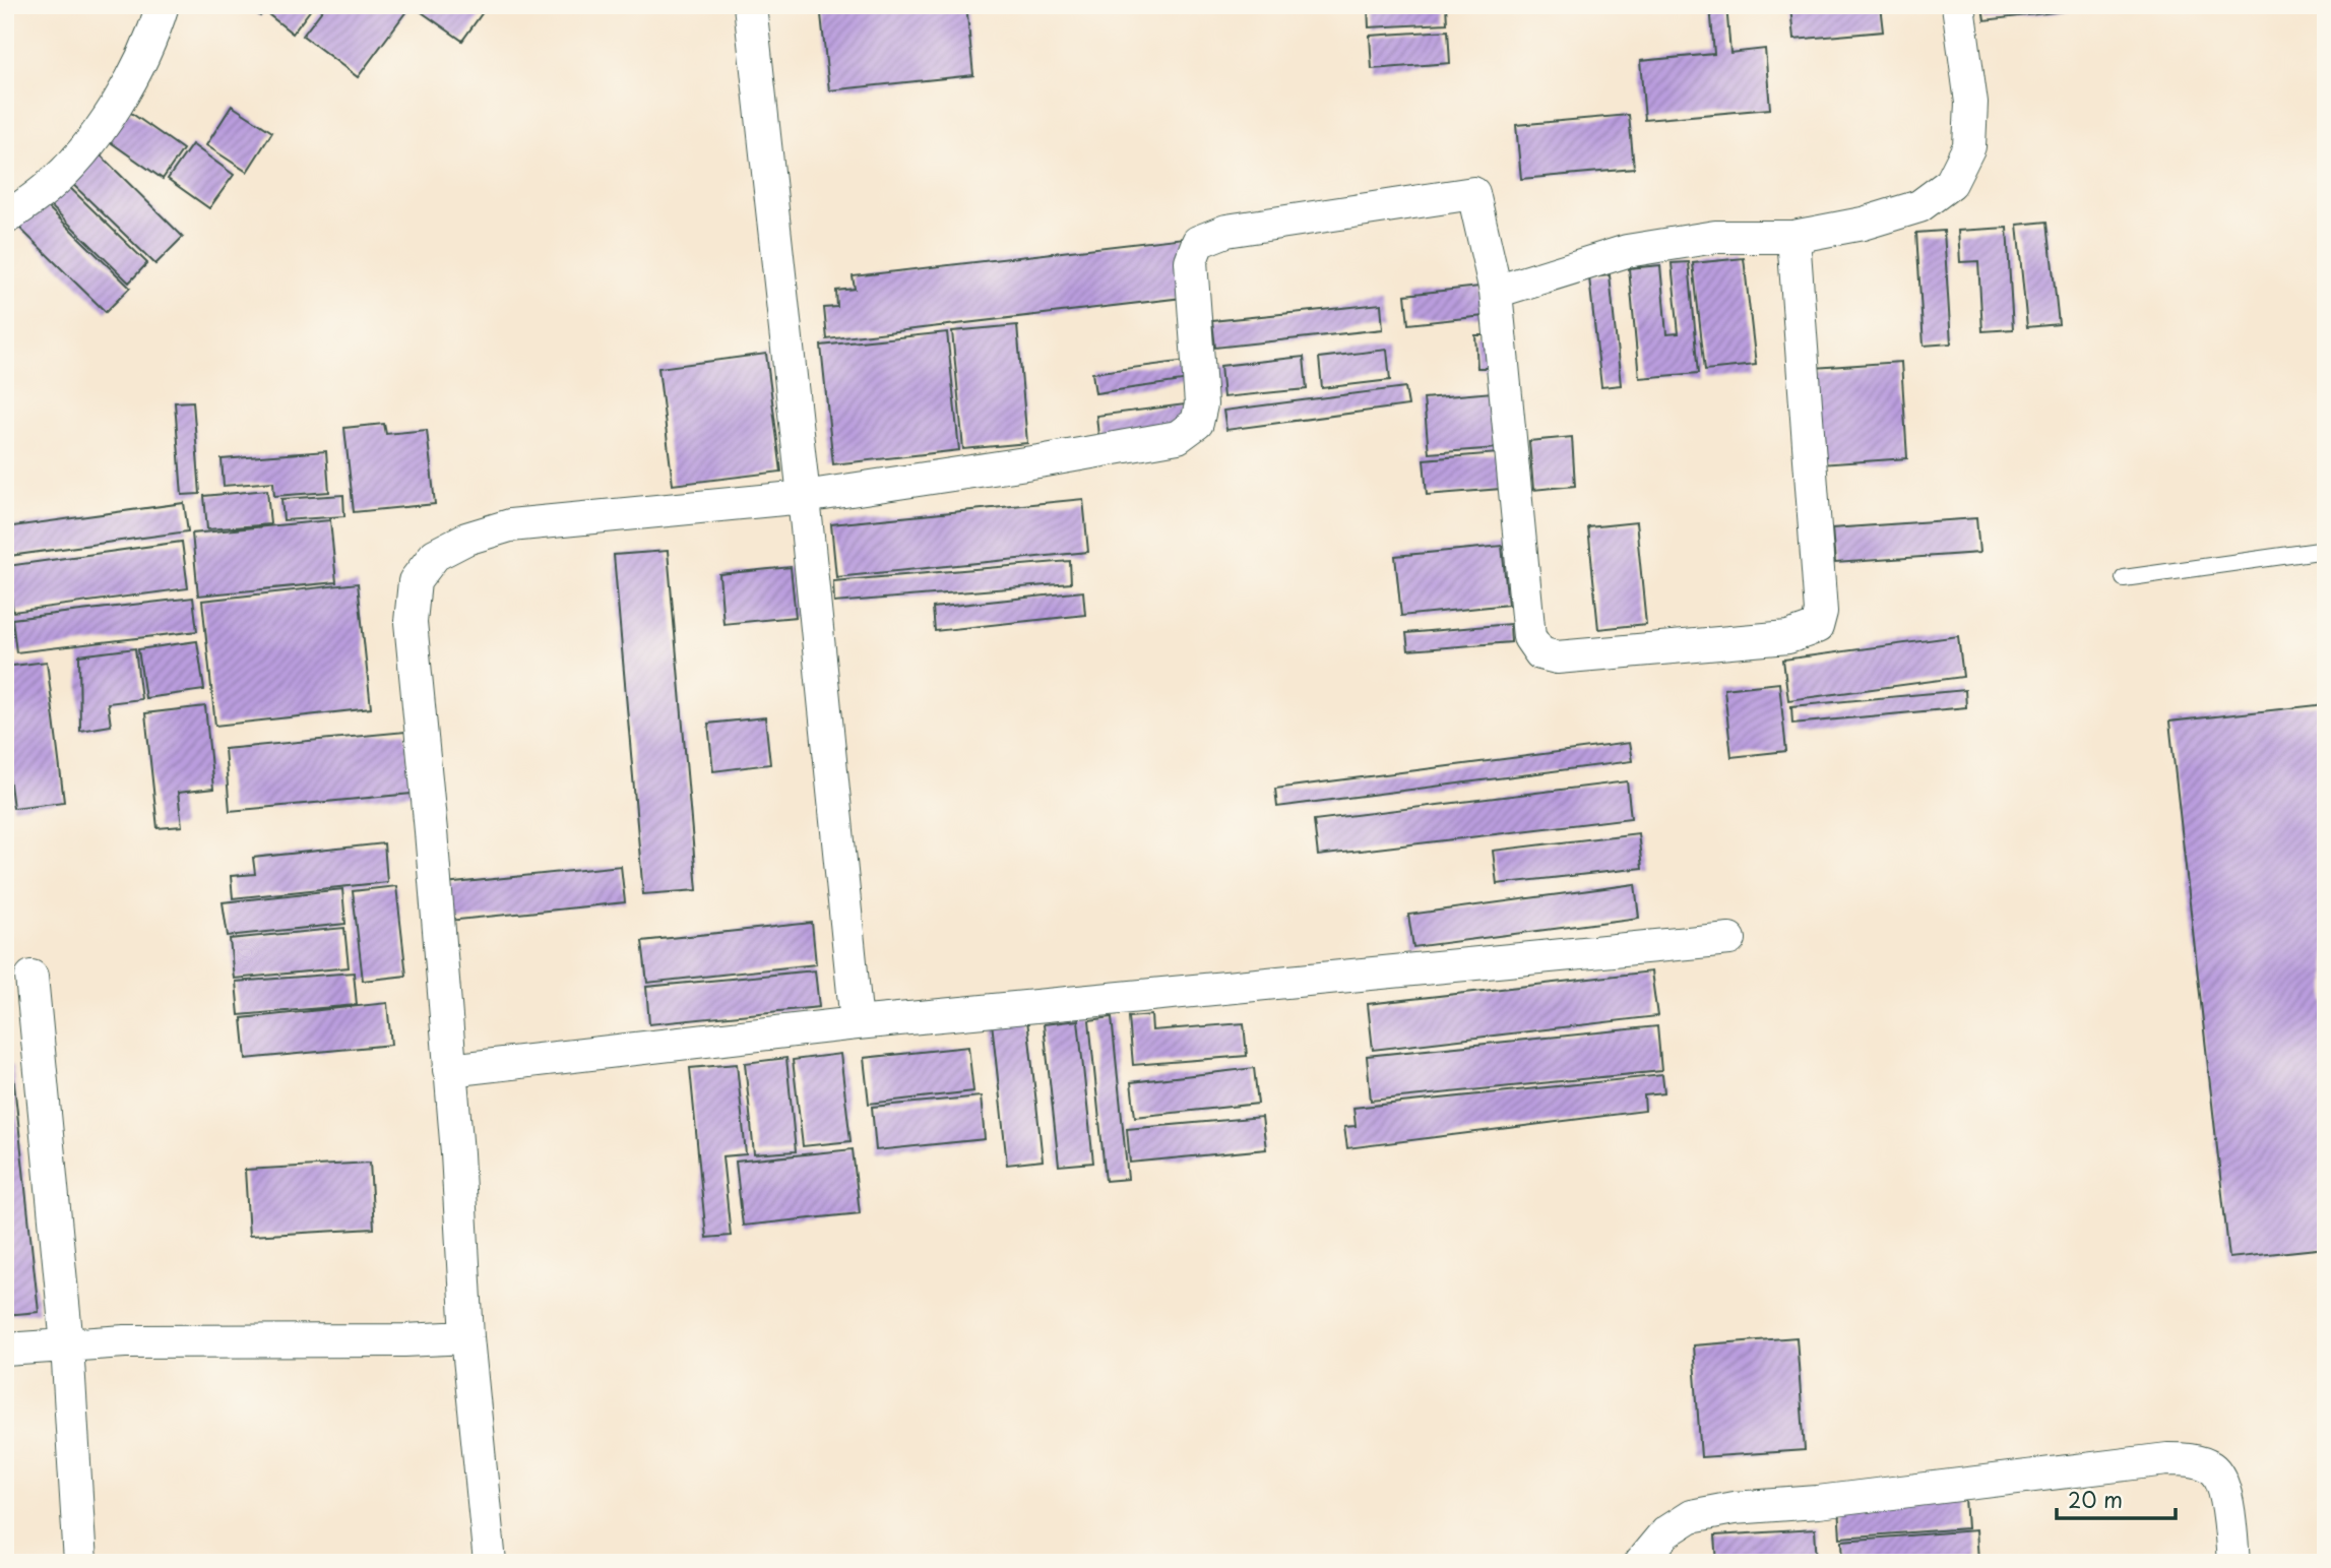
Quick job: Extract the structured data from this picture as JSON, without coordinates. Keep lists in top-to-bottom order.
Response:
{
  "scale_bar": "20 m"
}
